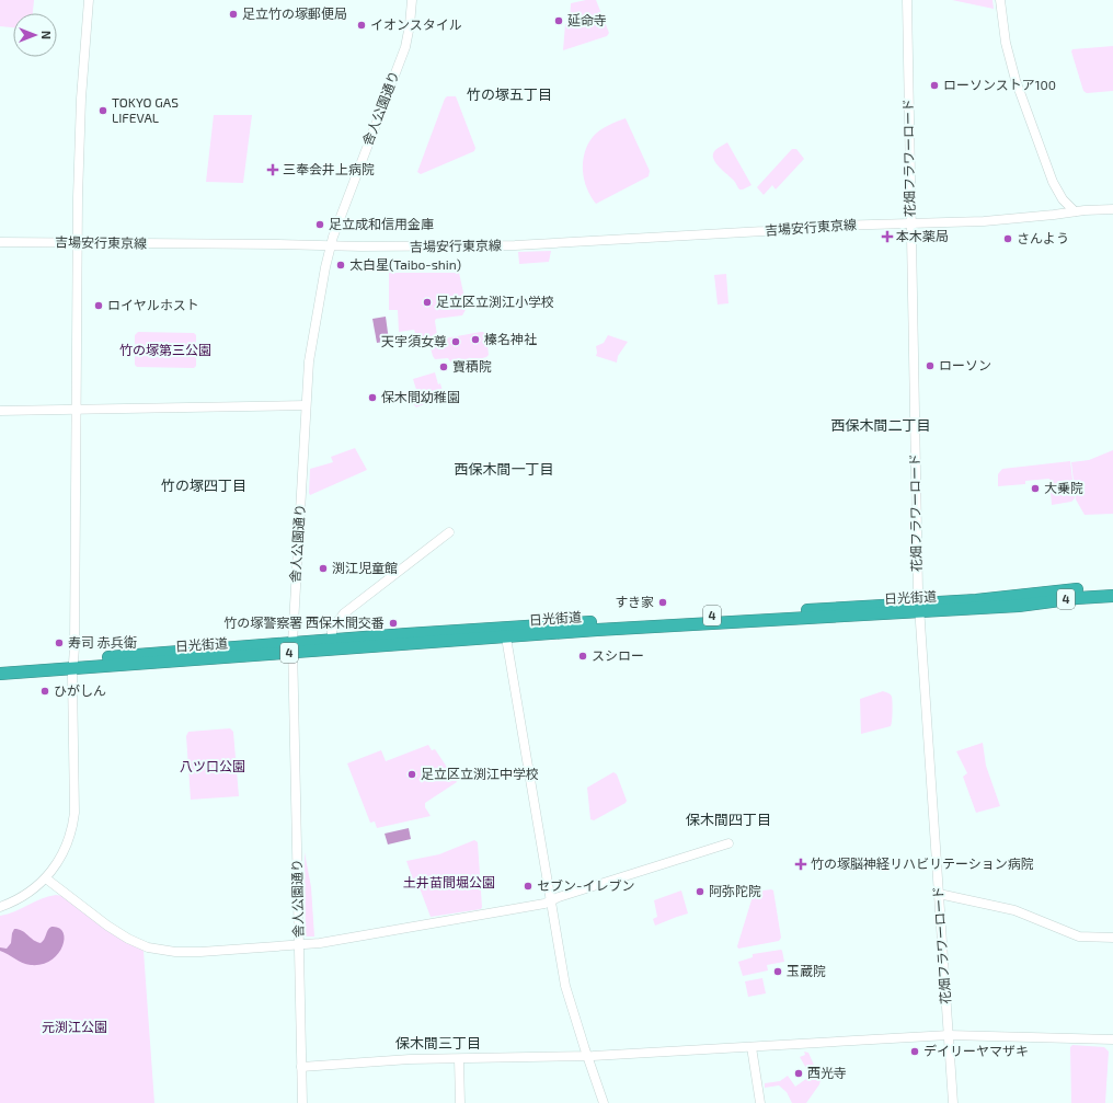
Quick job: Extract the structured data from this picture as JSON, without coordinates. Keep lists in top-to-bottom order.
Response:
{
  "streets": {
    "highway": ["日光街道", "4"],
    "street": ["舎人公園通り", "花畑フラワーロード", "吉場安行東京線"]
  },
  "crossings": [
    ["舎人公園通り", "吉場安行東京線"],
    ["舎人公園通り", "日光街道"],
    ["花畑フラワーロード", "吉場安行東京線"],
    ["花畑フラワーロード", "日光街道"],
    ["日光街道", "4"]
  ],
  "districts": [
    "竹の塚五丁目",
    "西保木間二丁目",
    "西保木間一丁目",
    "竹の塚四丁目",
    "保木間四丁目",
    "保木間三丁目"
  ],
  "parks": [
    "竹の塚第三公園",
    "八ツ口公園",
    "土井苗間堀公園",
    "元渕江公園"
  ],
  "places": {
    "other": [
      "足立竹の塚郵便局",
      "延命寺",
      "イオンスタイル",
      "ローソンストア100",
      "TOKYO GAS LIFEVAL",
      "足立成和信用金庫",
      "さんよう",
      "太白星(Taibo-shin)",
      "足立区立渕江小学校",
      "ロイヤルホスト",
      "榛名神社",
      "天宇須女尊",
      "ローソン",
      "寶積院",
      "保木間幼稚園",
      "大乗院",
      "渕江児童館",
      "すき家",
      "竹の塚警察署 西保木間交番",
      "寿司 赤兵衛",
      "スシロー",
      "ひがしん",
      "足立区立渕江中学校",
      "セブン-イレブン",
      "阿弥陀院",
      "玉蔵院",
      "デイリーヤマザキ",
      "西光寺"
    ],
    "health": ["三奉会井上病院", "本木薬局", "竹の塚脳神経リハビリテーション病院"]
  },
  "north": "right"
}
